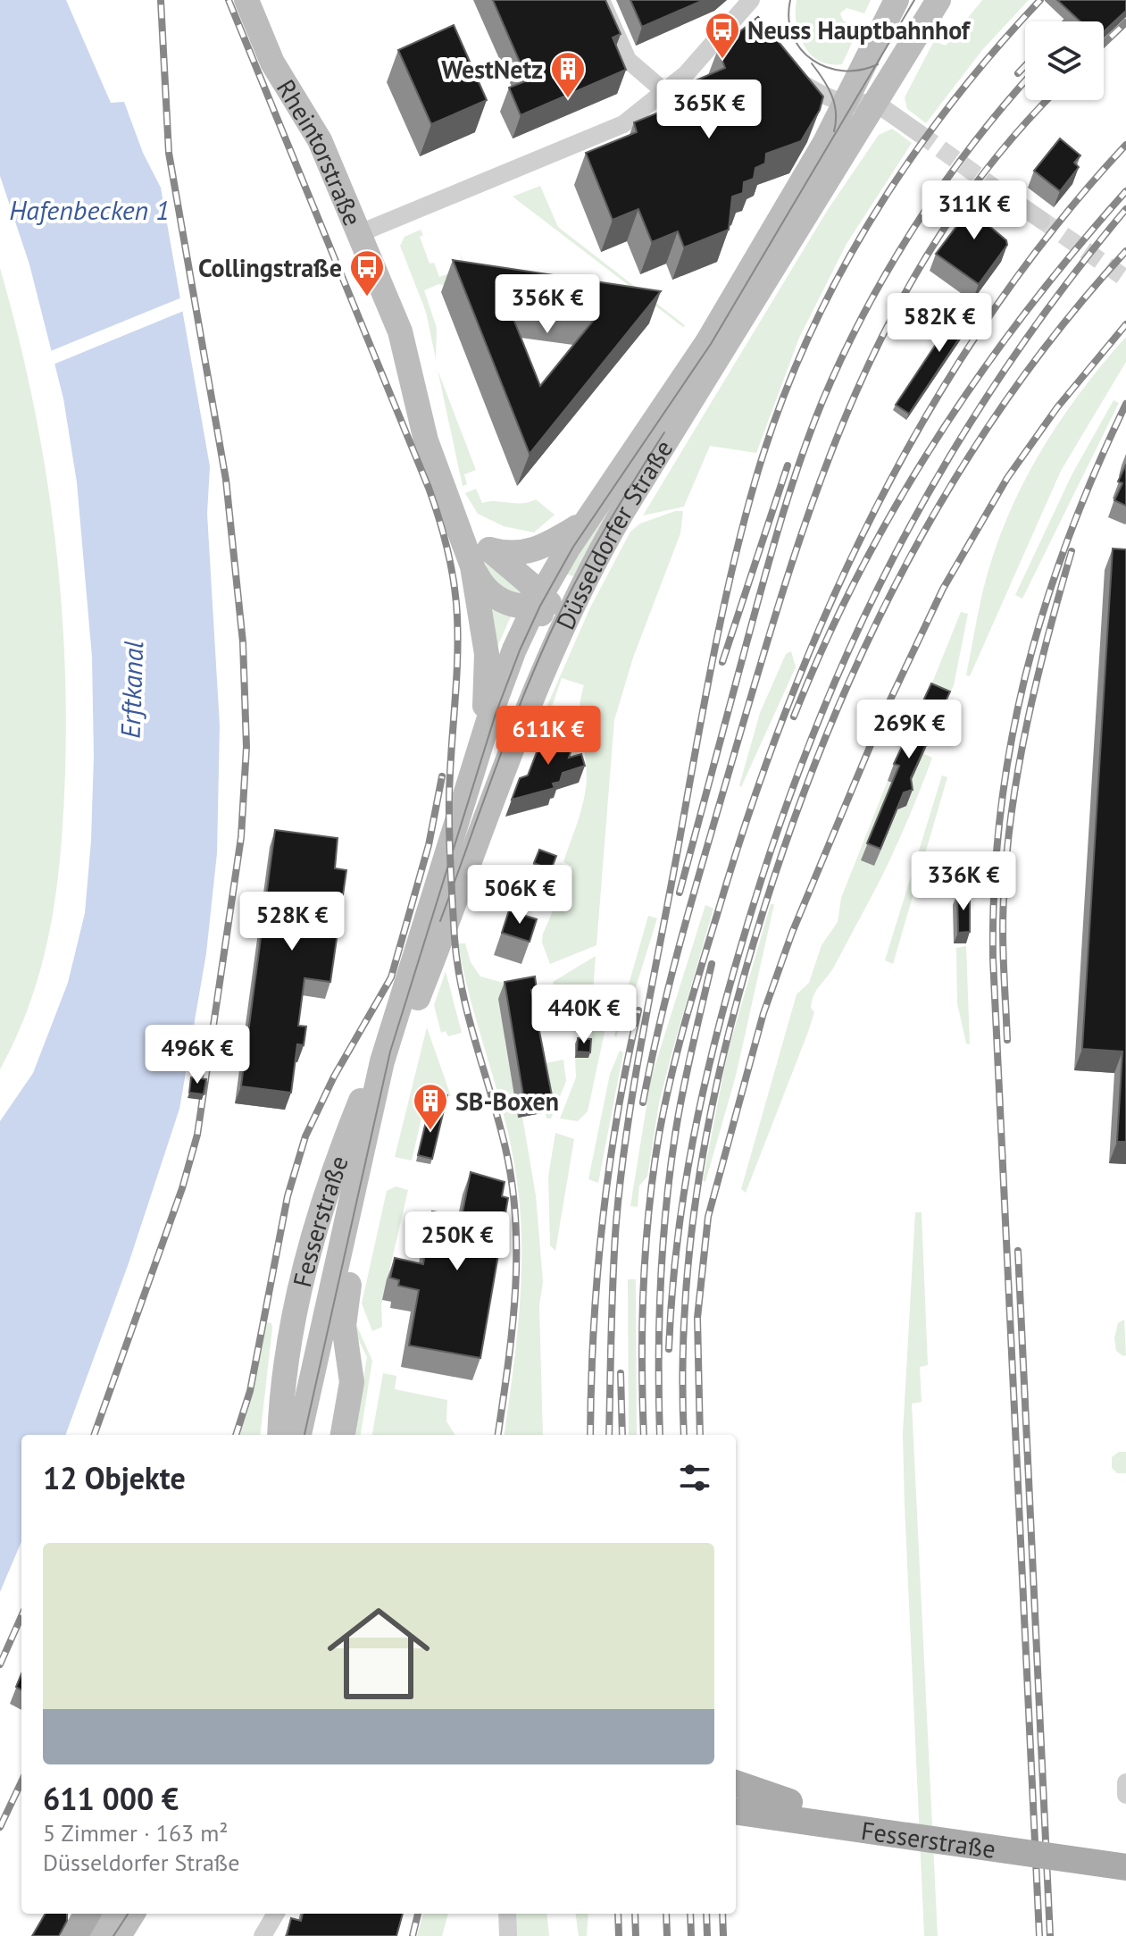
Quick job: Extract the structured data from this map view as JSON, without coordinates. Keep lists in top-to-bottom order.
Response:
{
  "streets": {
    "main road": ["Rheintorstraße", "Düsseldorfer Straße", "Fesserstraße"]
  },
  "crossings": [
    ["Rheintorstraße", "Düsseldorfer Straße"],
    ["Düsseldorfer Straße", "Fesserstraße"]
  ],
  "water": ["Hafenbecken 1", "Erftkanal"],
  "places": {
    "bus stop": ["Neuss Hauptbahnhof", "Collingstraße"],
    "building": ["WestNetz", "SB-Boxen"]
  },
  "page": {
    "price": [
      "365K €",
      "311K €",
      "356K €",
      "582K €",
      "269K €",
      "611K €",
      "336K €",
      "506K €",
      "528K €",
      "440K €",
      "496K €",
      "250K €"
    ],
    "heading": "12 Objekte",
    "list": [
      {
        "name": "611 000 €",
        "note": "5 Zimmer · 163 m² · Düsseldorfer Straße"
      }
    ]
  }
}
